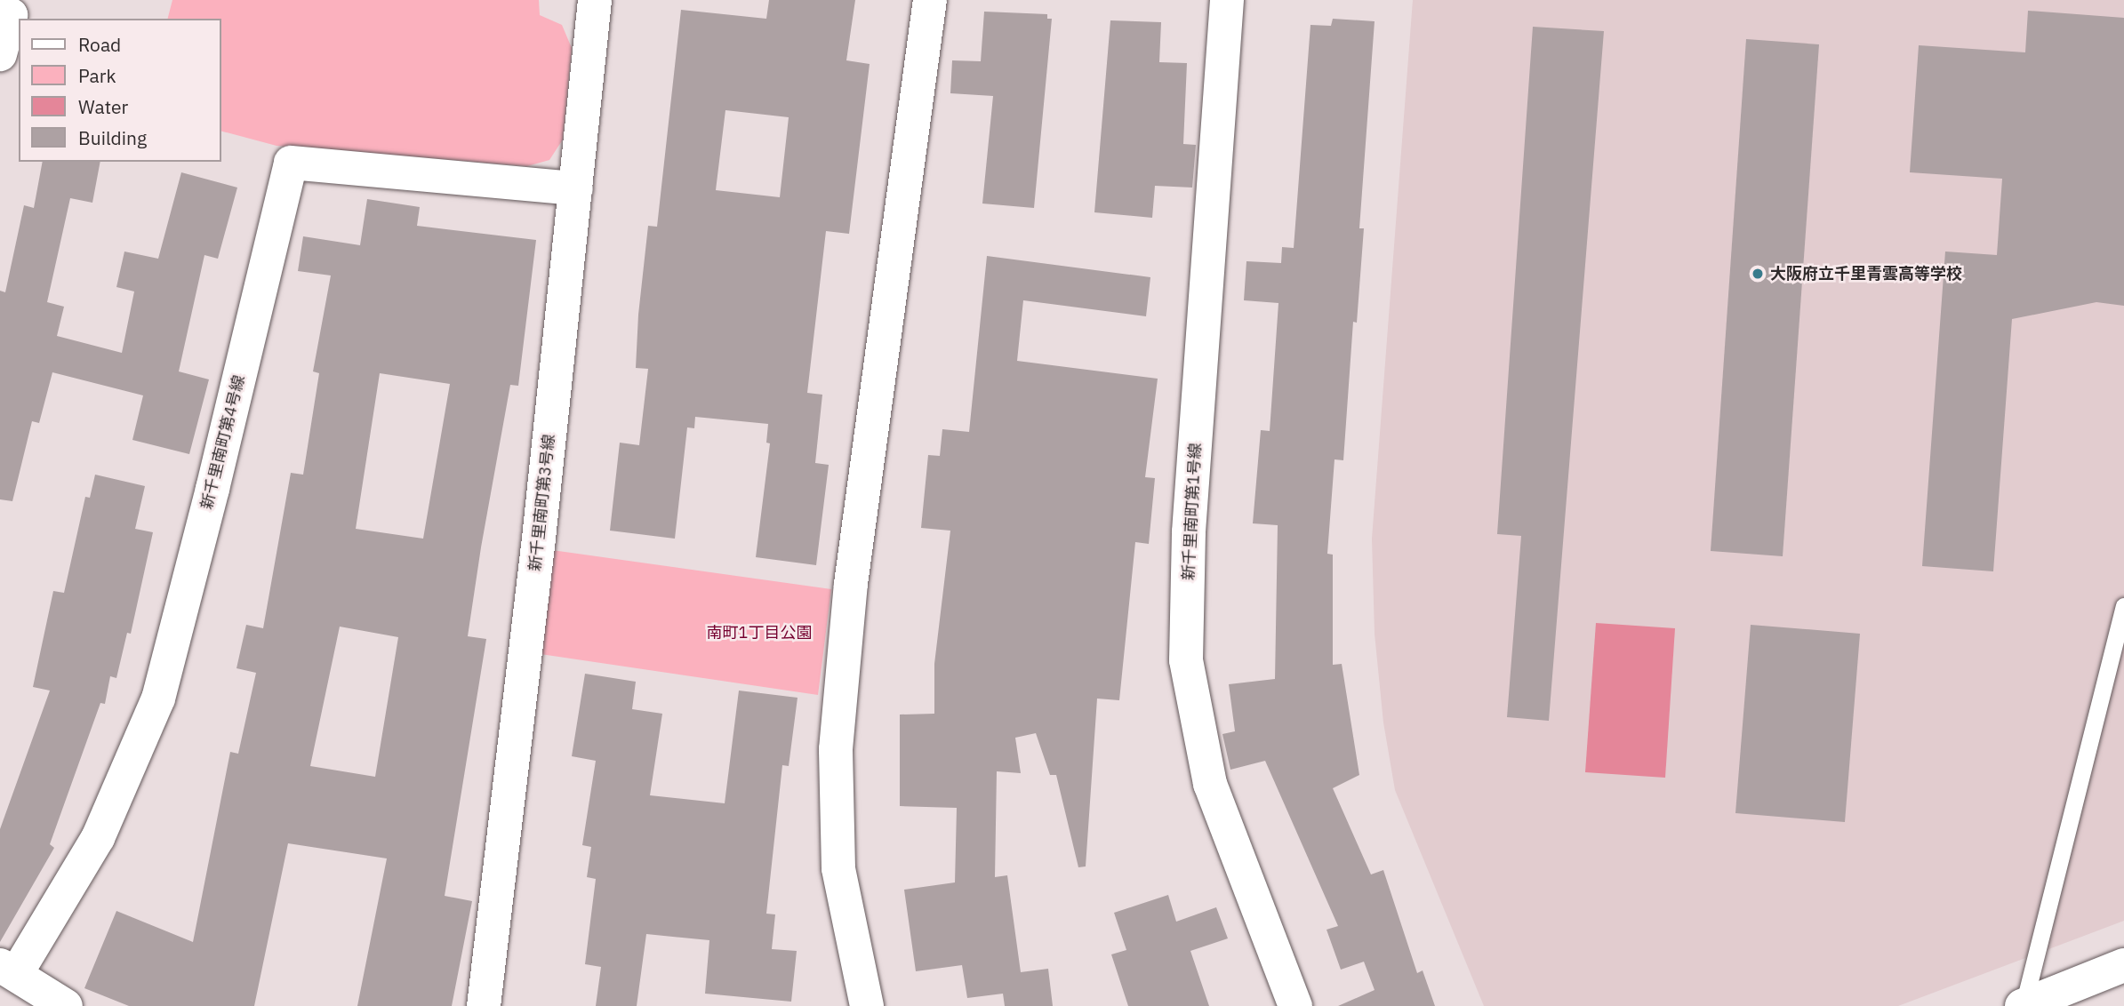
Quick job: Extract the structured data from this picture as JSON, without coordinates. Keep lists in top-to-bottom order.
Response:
{
  "streets": {
    "street": ["新千里南町第4号線", "新千里南町第3号線", "新千里南町第1号線"]
  },
  "crossings": [
    ["新千里南町第4号線", "新千里南町第3号線"]
  ],
  "parks": ["南町1丁目公園"],
  "places": ["大阪府立千里青雲高等学校"],
  "legend": [
    "Road",
    "Park",
    "Water",
    "Building"
  ]
}
